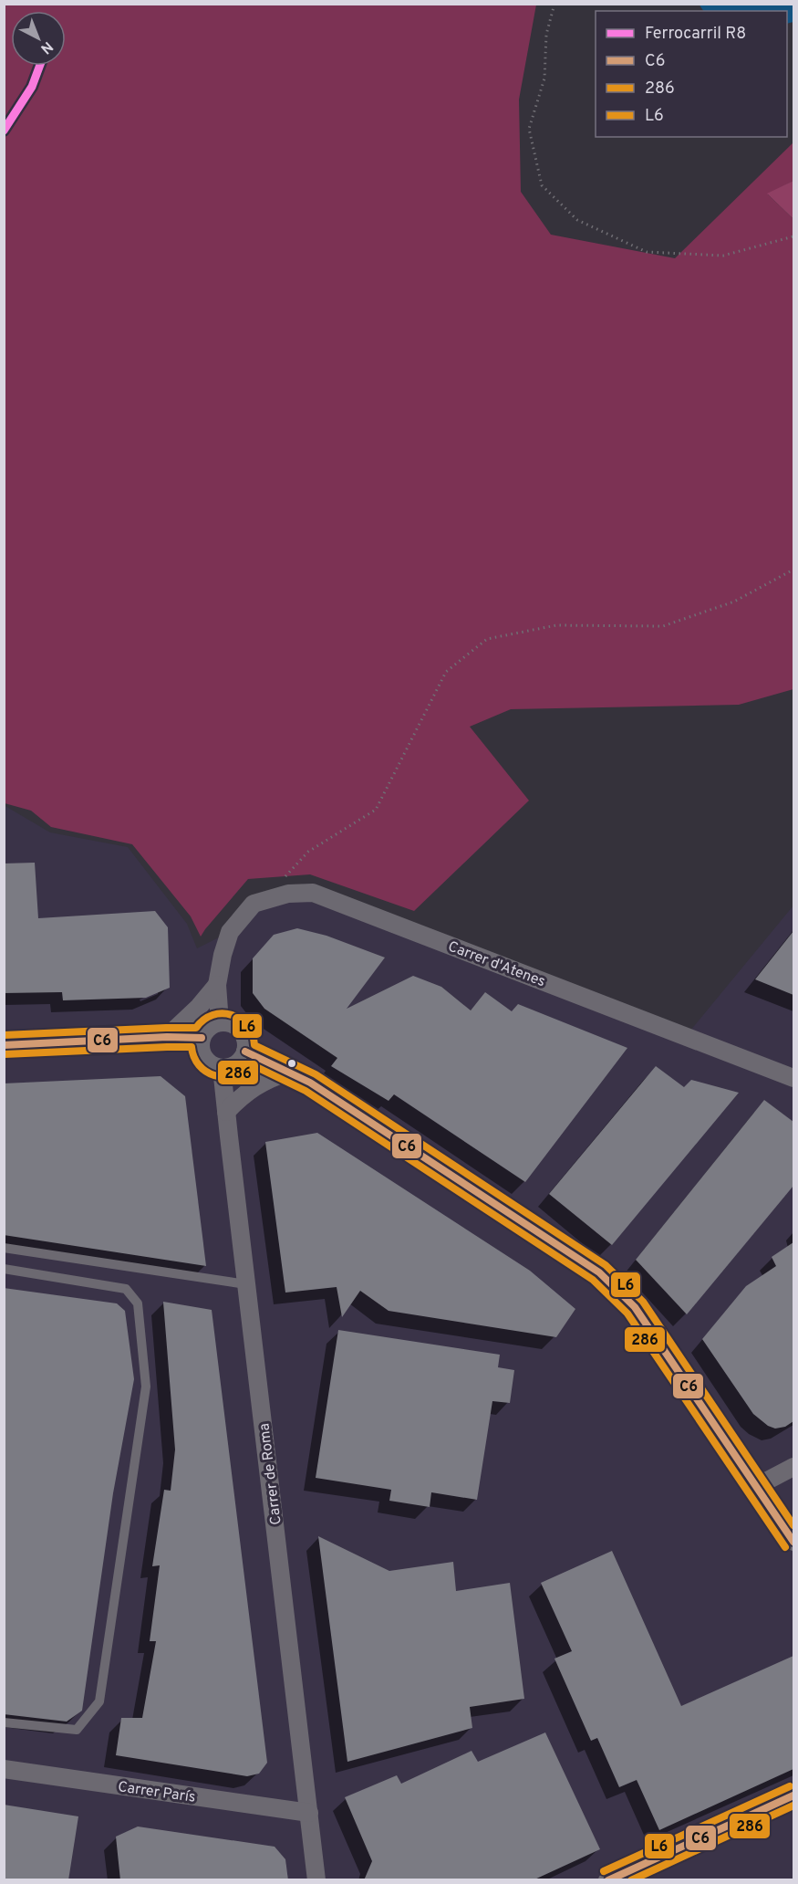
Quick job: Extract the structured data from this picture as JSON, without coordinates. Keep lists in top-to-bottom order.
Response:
{
  "streets": {
    "street": ["Carrer d'Atenes", "Carrer de Roma", "Carrer París"]
  },
  "crossings": [
    ["Carrer de Roma", "Carrer París"]
  ],
  "lines": [
    "rail line R8",
    "transit line L6",
    "transit line C6",
    "transit line 286"
  ],
  "legend": [
    "Ferrocarril R8",
    "C6",
    "286",
    "L6"
  ],
  "north": "bottom right"
}
